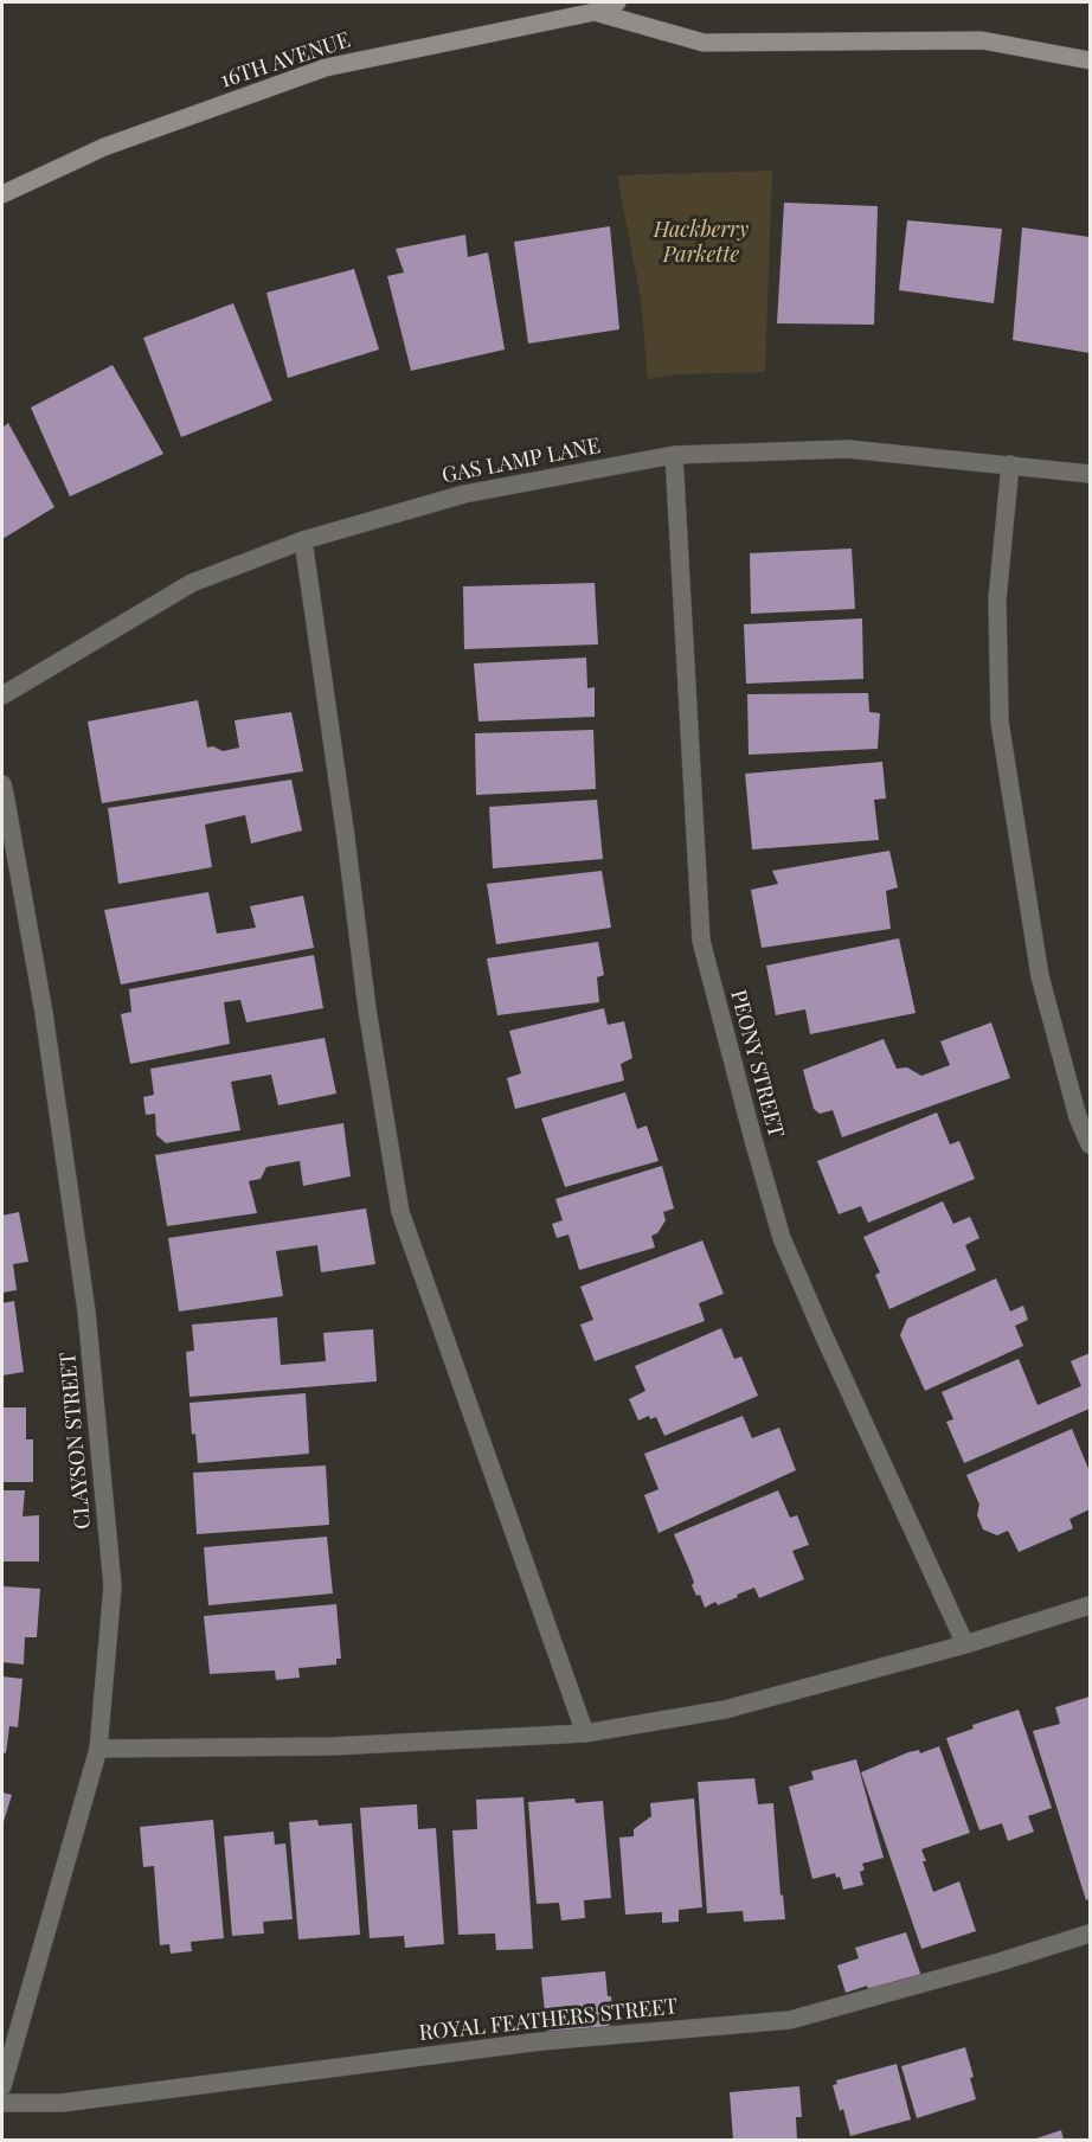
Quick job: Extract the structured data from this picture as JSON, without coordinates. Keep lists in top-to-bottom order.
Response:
{
  "streets": {
    "main road": ["16TH AVENUE"],
    "street": [
      "GAS LAMP LANE",
      "PEONY STREET",
      "CLAYSON STREET",
      "ROYAL FEATHERS STREET"
    ]
  },
  "crossings": [
    ["GAS LAMP LANE", "PEONY STREET"]
  ],
  "parks": ["Hackberry Parkette"]
}
